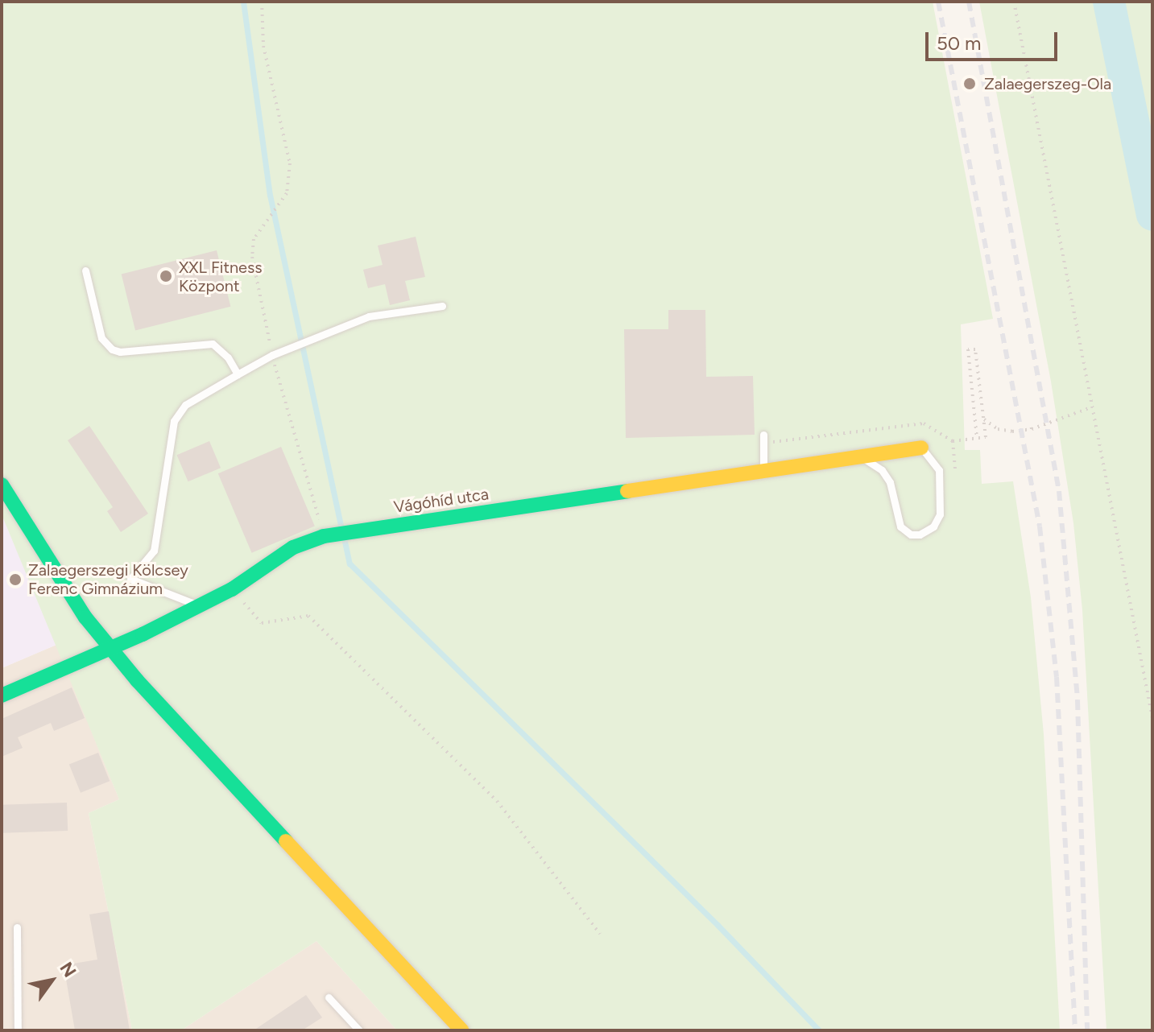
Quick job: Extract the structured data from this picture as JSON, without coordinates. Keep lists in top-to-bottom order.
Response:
{
  "streets": {
    "street": ["Vágóhíd utca"]
  },
  "places": ["Zalaegerszeg-Ola", "XXL Fitness Központ", "Zalaegerszegi Kölcsey Ferenc Gimnázium"],
  "scale_bar": "50 m",
  "north": "top right"
}
